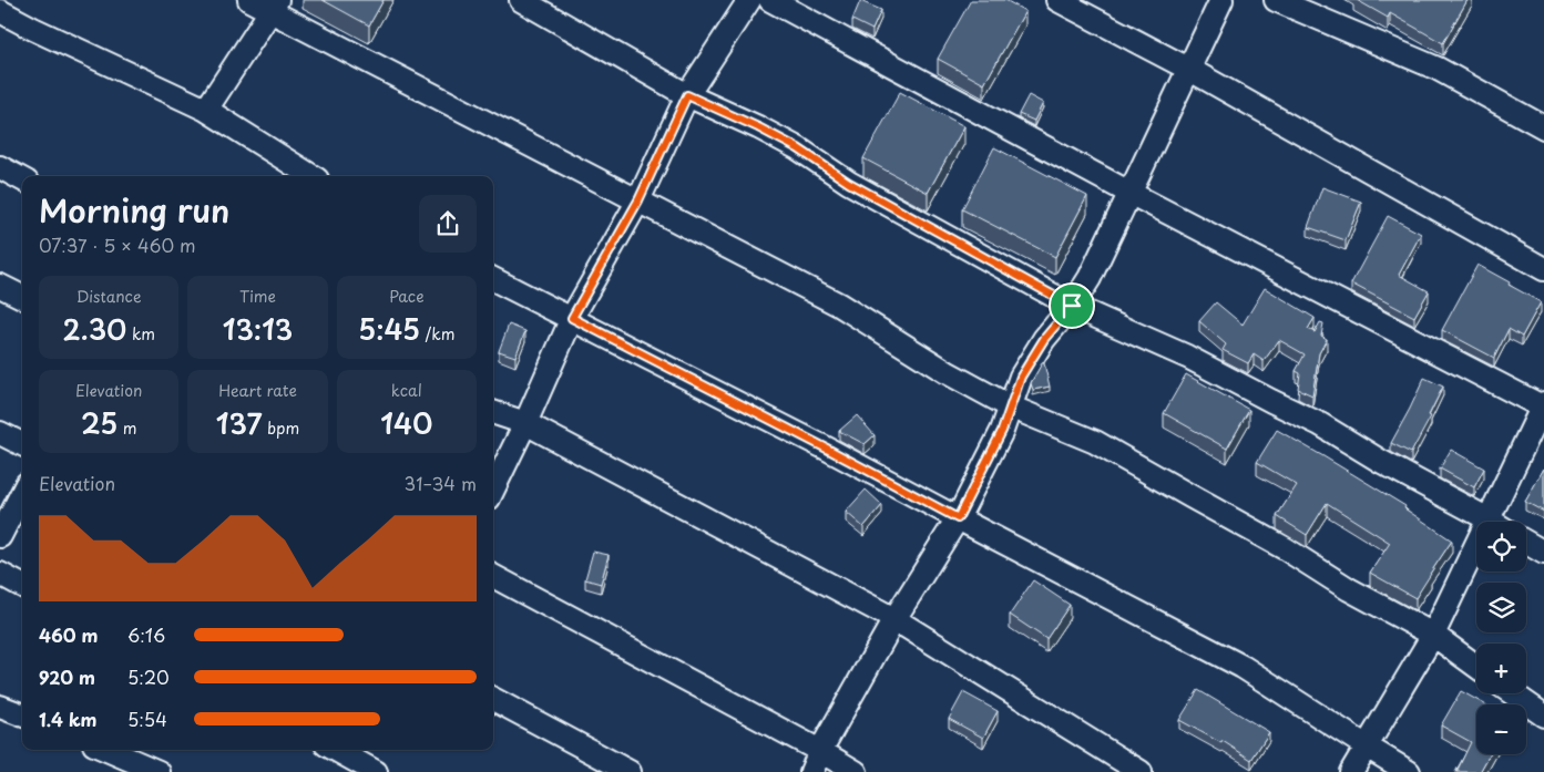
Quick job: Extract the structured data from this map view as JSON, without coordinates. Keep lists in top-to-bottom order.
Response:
{
  "page": {
    "heading": ["Morning run", "07:37 · 5 × 460 m"],
    "stats": [
      ["Distance", "2.30 km"],
      ["Time", "13:13"],
      ["Pace", "5:45 /km"],
      ["Elevation", "25 m"],
      ["Heart rate", "137 bpm"],
      ["kcal", "140"]
    ],
    "chart": ["Elevation", "31–34 m"],
    "map_buttons": ["+", "−"],
    "list": [
      {
        "name": "460 m",
        "note": "6:16"
      },
      {
        "name": "920 m",
        "note": "5:20"
      },
      {
        "name": "1.4 km",
        "note": "5:54"
      }
    ]
  }
}
